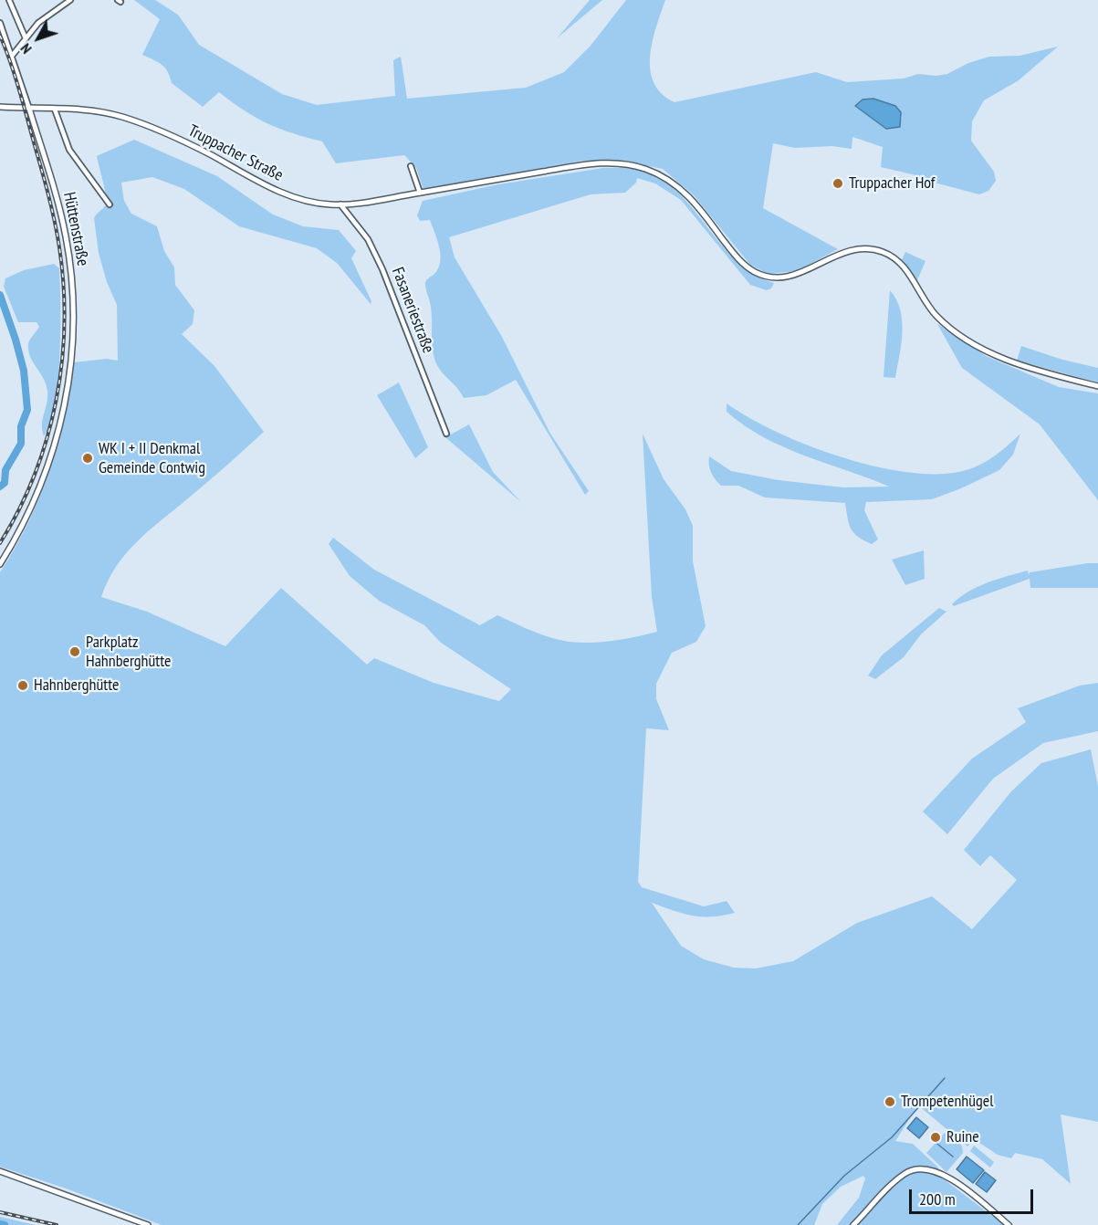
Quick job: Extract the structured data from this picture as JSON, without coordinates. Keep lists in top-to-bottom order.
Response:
{
  "streets": {
    "street": ["Truppacher Straße", "Hüttenstraße", "Fasaneriestraße"]
  },
  "crossings": [
    ["Truppacher Straße", "Hüttenstraße"],
    ["Truppacher Straße", "Fasaneriestraße"]
  ],
  "places": [
    "Truppacher Hof",
    "WK I + II Denkmal Gemeinde Contwig",
    "Parkplatz Hahnberghütte",
    "Hahnberghütte",
    "Trompetenhügel",
    "Ruine"
  ],
  "scale_bar": "200 m",
  "north": "bottom left"
}
